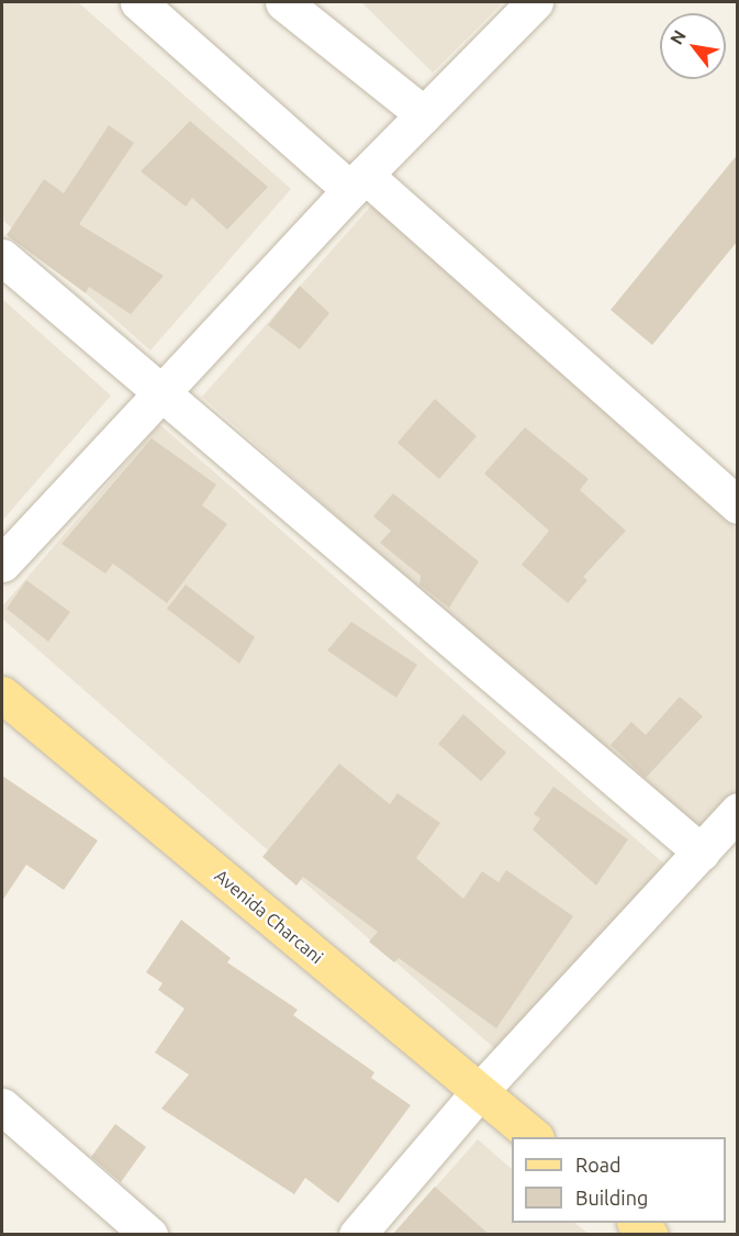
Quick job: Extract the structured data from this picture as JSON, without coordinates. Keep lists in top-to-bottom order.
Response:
{
  "streets": {
    "main road": ["Avenida Charcani"]
  },
  "legend": ["Road", "Building"],
  "north": "top left"
}
